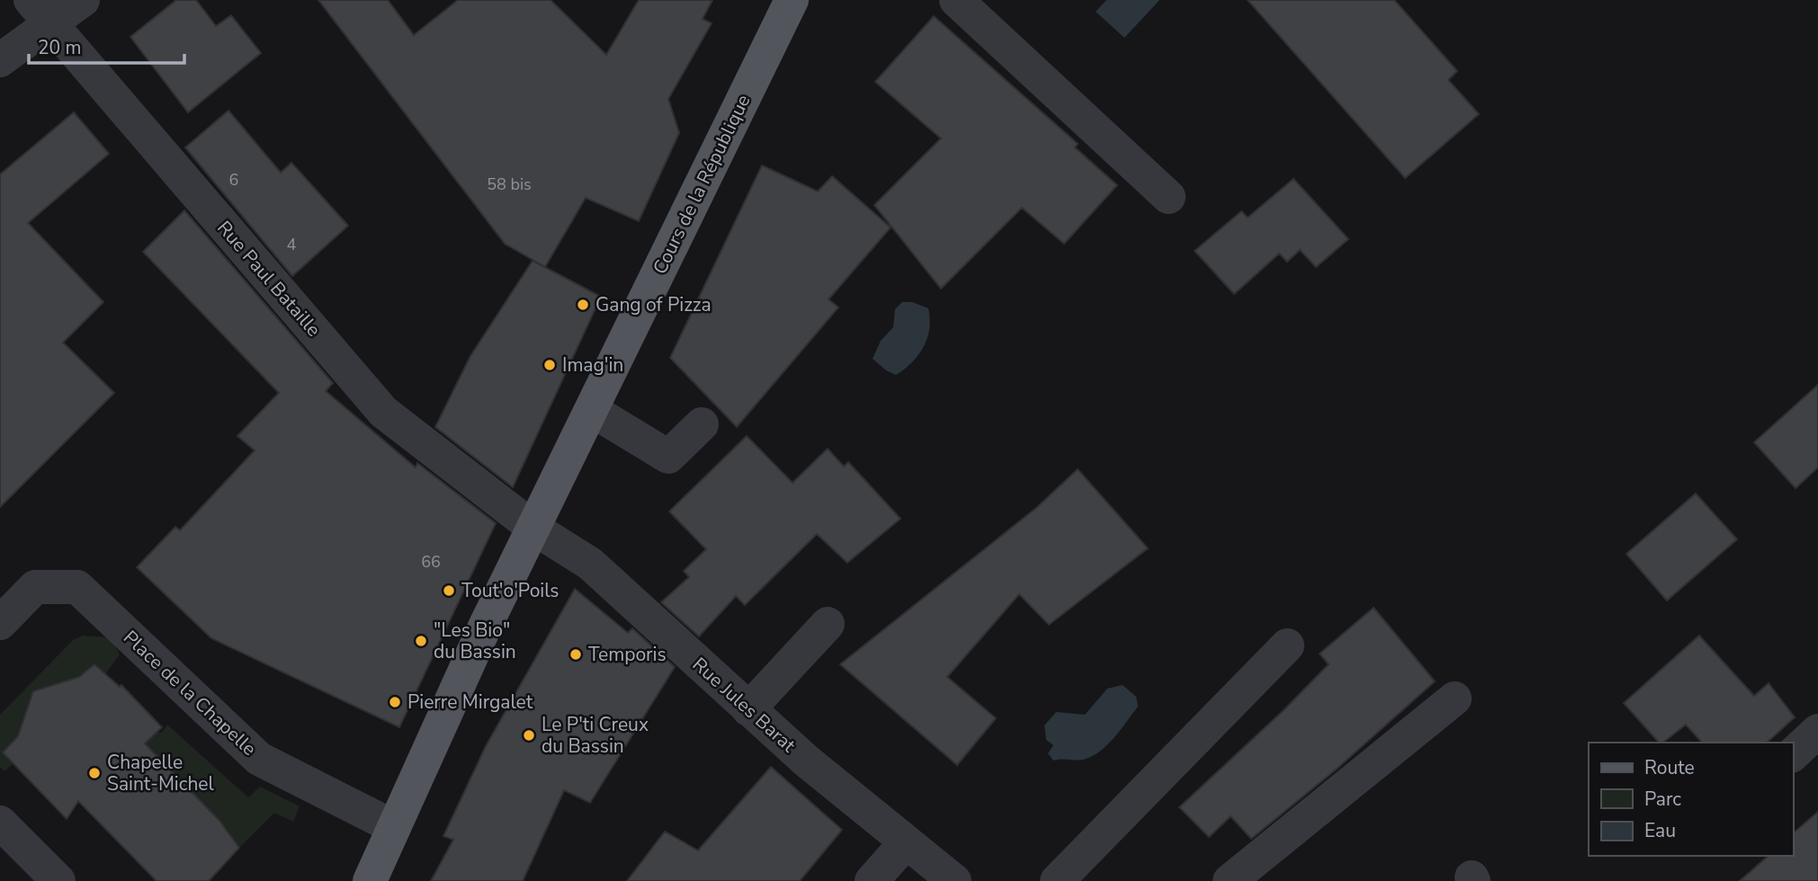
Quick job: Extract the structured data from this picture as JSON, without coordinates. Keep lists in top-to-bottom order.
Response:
{
  "streets": {
    "main road": ["Cours de la République"],
    "street": ["Rue Paul Bataille", "Place de la Chapelle", "Rue Jules Barat"]
  },
  "crossings": [
    ["Cours de la République", "Rue Paul Bataille"],
    ["Cours de la République", "Place de la Chapelle"],
    ["Cours de la République", "Rue Jules Barat"],
    ["Rue Paul Bataille", "Rue Jules Barat"]
  ],
  "places": [
    "Gang of Pizza",
    "Imag'in",
    "Tout'o'Poils",
    "\"Les Bio\" du Bassin",
    "Temporis",
    "Pierre Mirgalet",
    "Le P'ti Creux du Bassin",
    "Chapelle Saint-Michel"
  ],
  "house_numbers": [
    "6",
    "58 bis",
    "4",
    "66"
  ],
  "legend": ["Route", "Parc", "Eau"],
  "scale_bar": "20 m"
}
